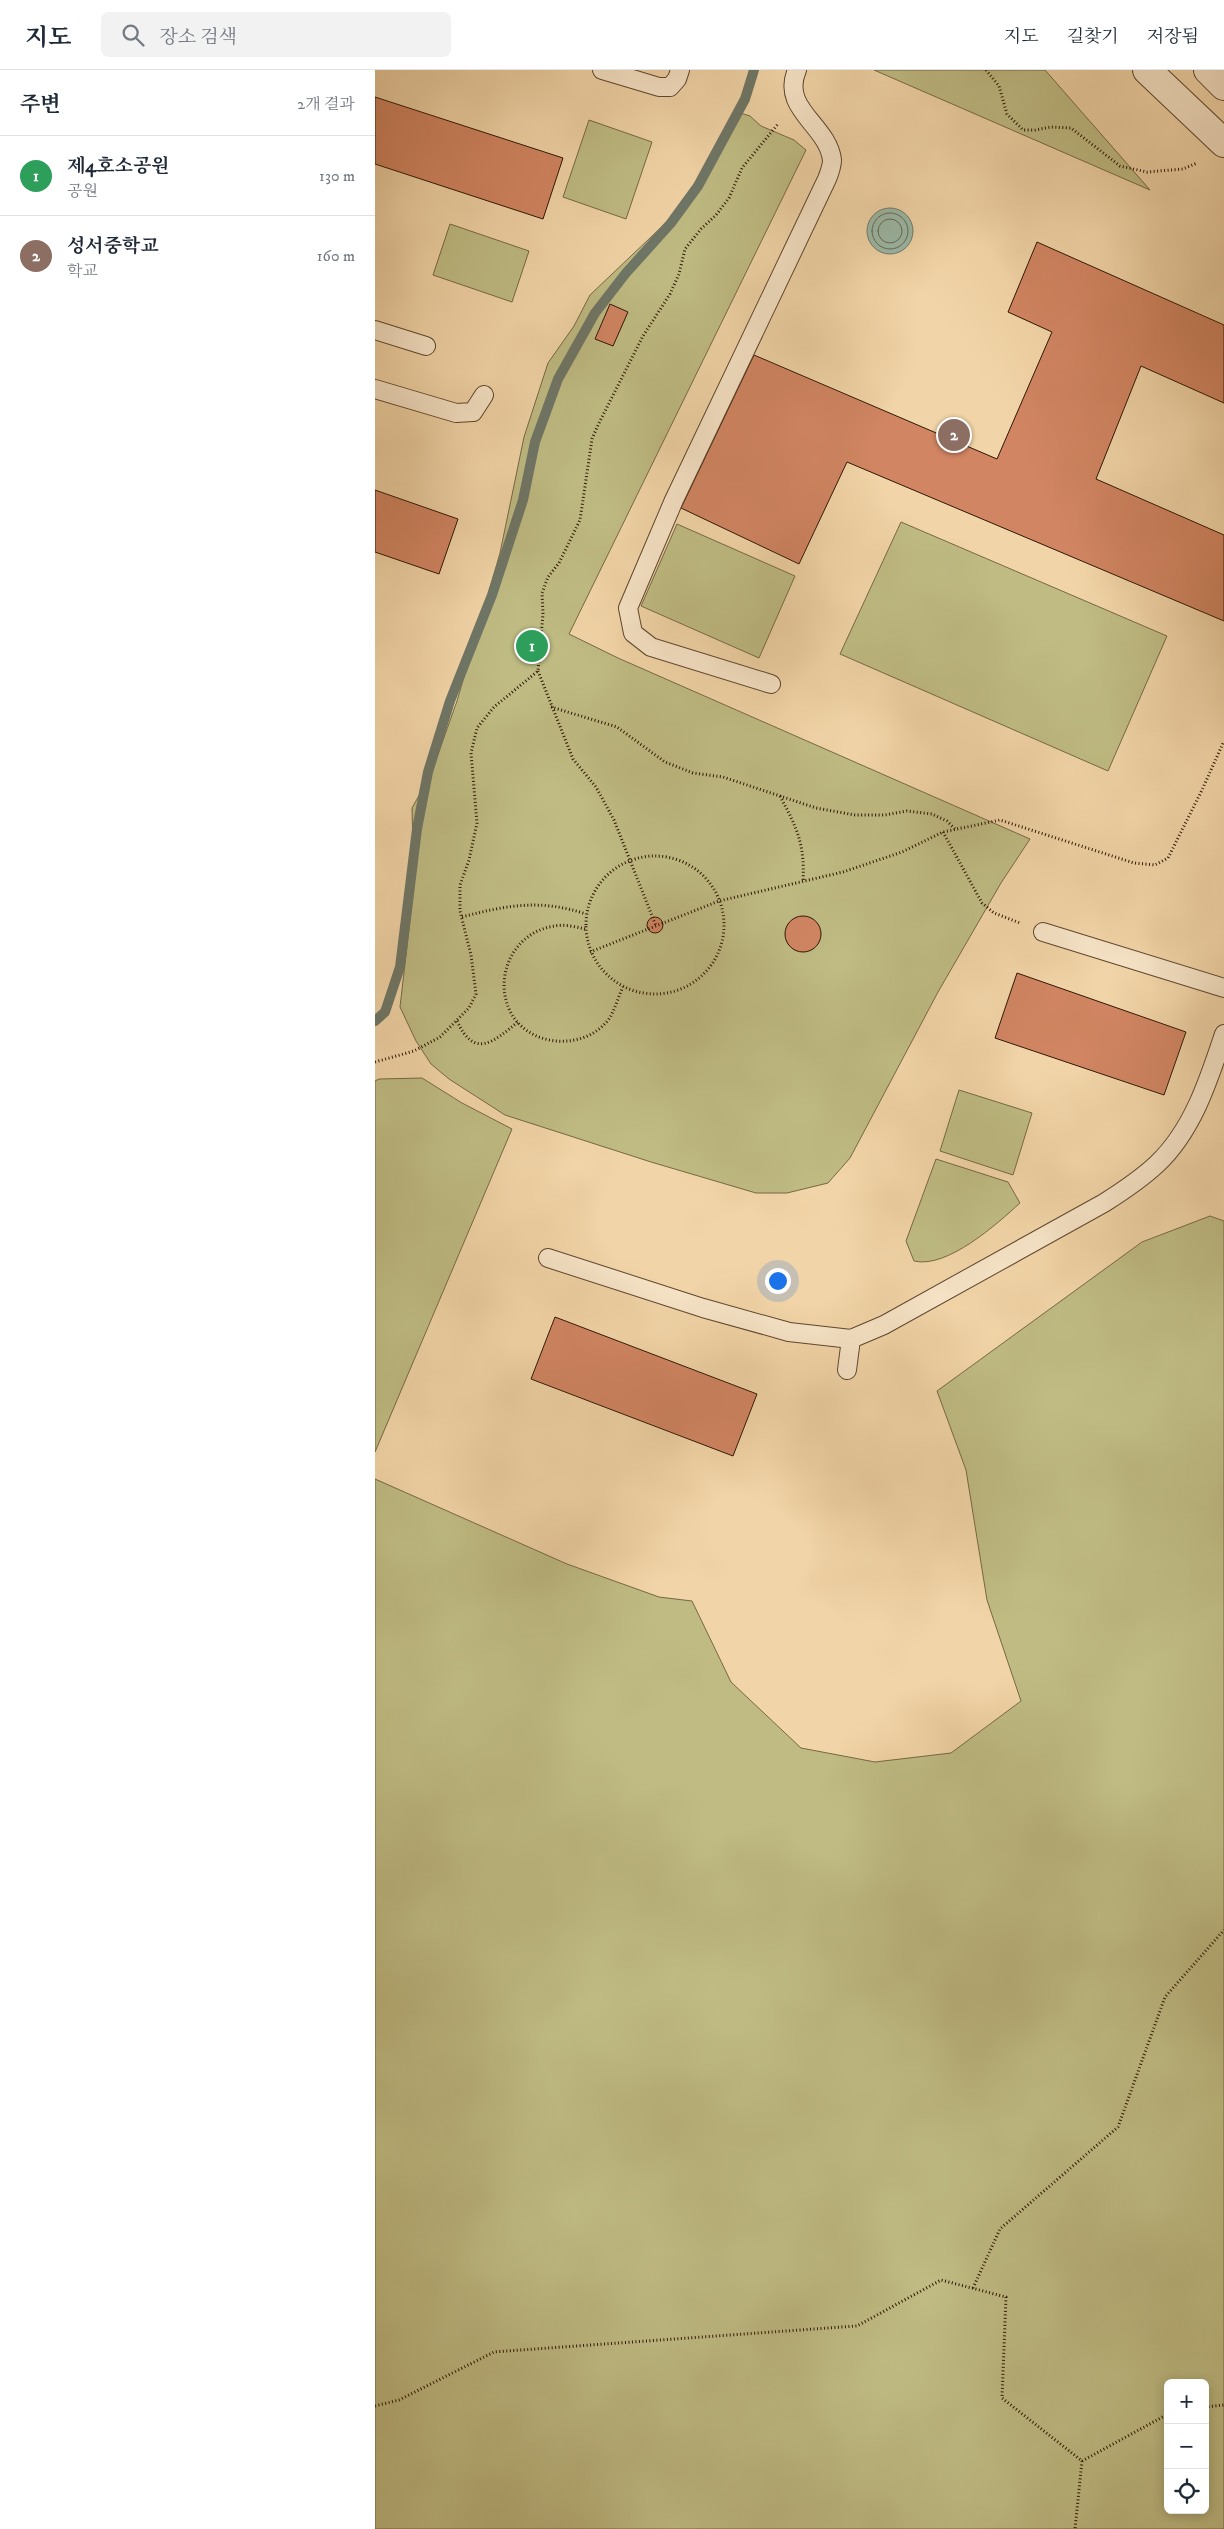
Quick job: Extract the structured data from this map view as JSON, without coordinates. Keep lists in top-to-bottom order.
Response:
{
  "page": {
    "header": "지도",
    "search": "장소 검색",
    "nav": ["지도", "길찾기", "저장됨"],
    "heading": ["주변", "2개 결과"],
    "list": [
      {
        "mark": "1",
        "name": "제4호소공원",
        "note": "공원",
        "value": "130 m"
      },
      {
        "mark": "2",
        "name": "성서중학교",
        "note": "학교",
        "value": "160 m"
      }
    ],
    "pins": ["2", "1"],
    "map_buttons": ["+", "−"]
  }
}
